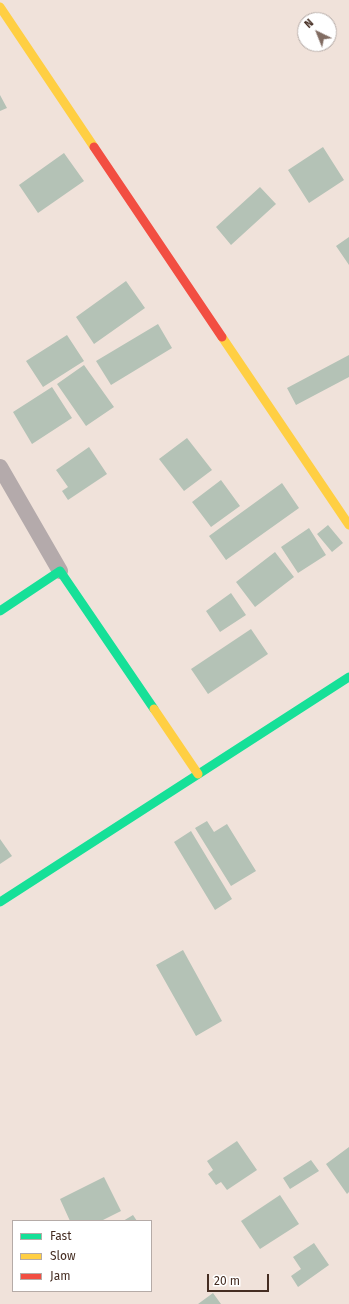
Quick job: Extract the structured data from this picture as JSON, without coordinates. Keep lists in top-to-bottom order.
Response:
{
  "legend": ["Fast", "Slow", "Jam"],
  "scale_bar": "20 m",
  "north": "top left"
}
